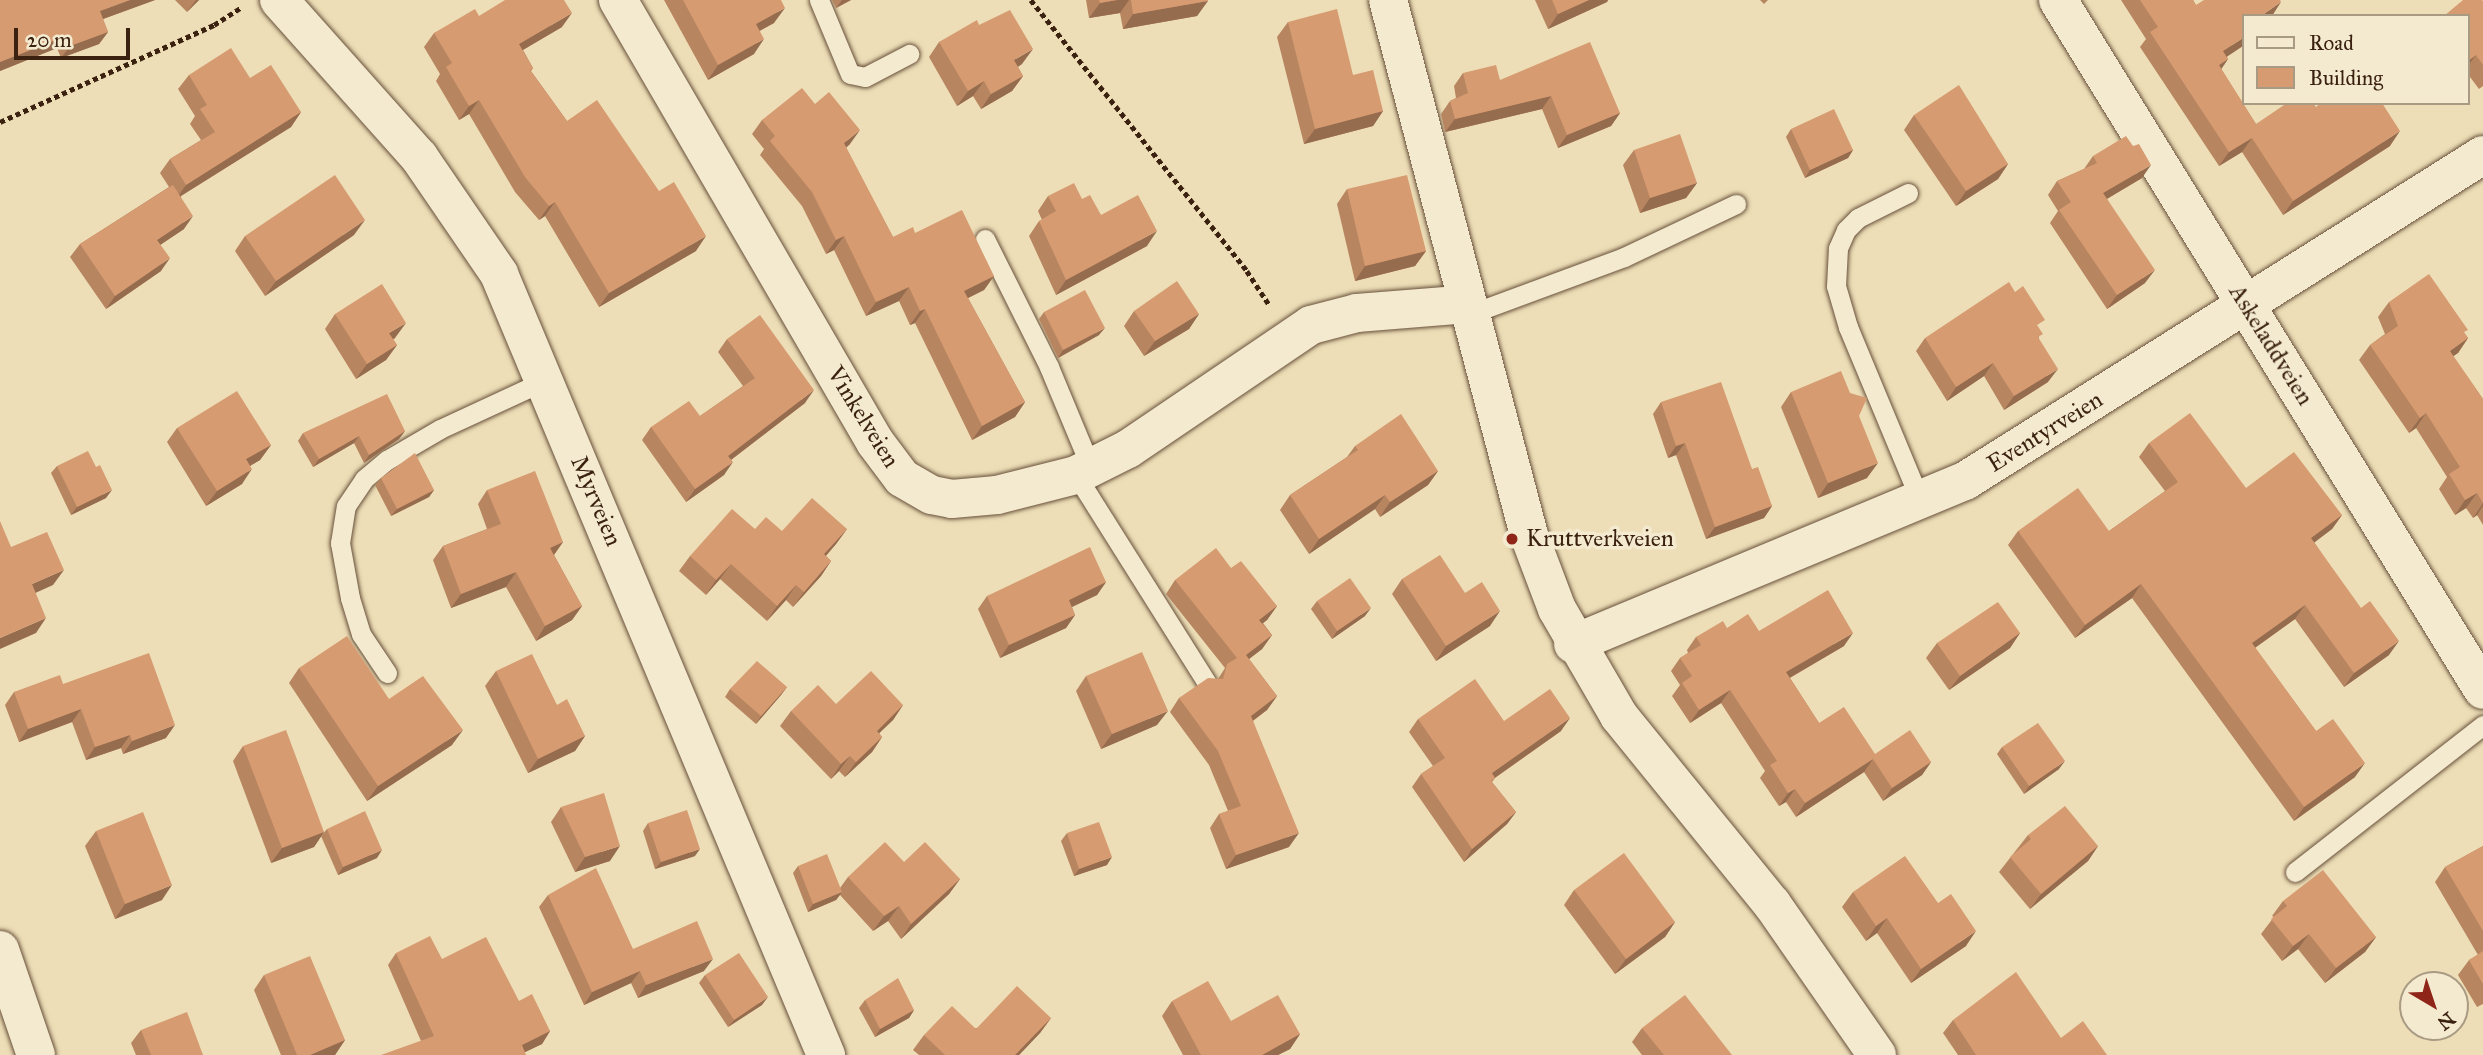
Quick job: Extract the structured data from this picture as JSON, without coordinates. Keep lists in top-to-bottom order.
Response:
{
  "streets": {
    "street": [
      "Askeladdveien",
      "Vinkelveien",
      "Eventyrveien",
      "Myrveien"
    ]
  },
  "crossings": [
    ["Askeladdveien", "Eventyrveien"]
  ],
  "places": ["Kruttverkveien"],
  "legend": ["Road", "Building"],
  "scale_bar": "20 m",
  "north": "bottom right"
}
